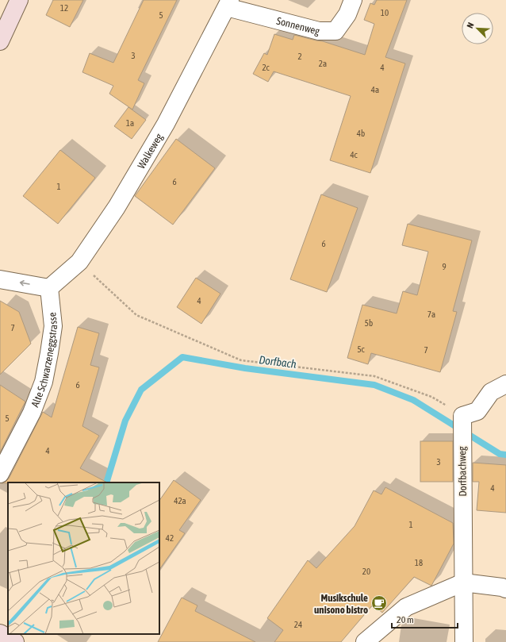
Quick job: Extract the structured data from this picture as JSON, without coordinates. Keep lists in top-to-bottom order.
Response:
{
  "streets": {
    "street": [
      "Sonnenweg",
      "Walkeweg",
      "Alte Schwarzeneggstrasse",
      "Dorfbachweg"
    ]
  },
  "crossings": [
    ["Sonnenweg", "Walkeweg"],
    ["Walkeweg", "Alte Schwarzeneggstrasse"]
  ],
  "water": ["Dorfbach"],
  "places": {
    "cafe": ["Musikschule unisono bistro"]
  },
  "house_numbers": [
    "12",
    "10",
    "5",
    "3",
    "2",
    "2a",
    "2c",
    "4",
    "4a",
    "1a",
    "4b",
    "4c",
    "6",
    "1",
    "6",
    "9",
    "4",
    "7a",
    "5b",
    "7",
    "5c",
    "7",
    "6",
    "5",
    "4",
    "3",
    "4",
    "42a",
    "1",
    "42",
    "18",
    "20",
    "24"
  ],
  "scale_bar": "20 m",
  "north": "top left"
}
